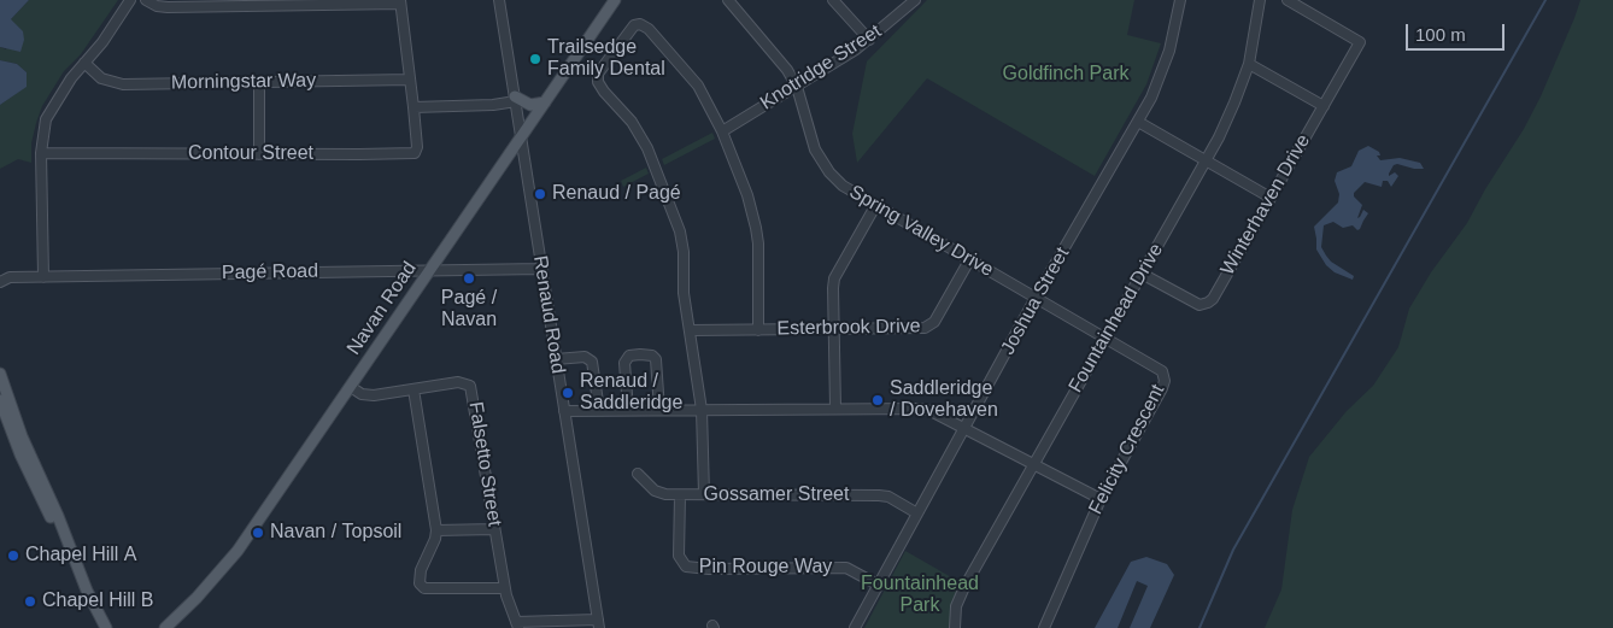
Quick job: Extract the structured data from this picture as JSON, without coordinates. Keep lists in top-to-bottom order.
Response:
{
  "streets": {
    "main road": ["Navan Road"],
    "street": [
      "Knotridge Street",
      "Morningstar Way",
      "Contour Street",
      "Winterhaven Drive",
      "Spring Valley Drive",
      "Pagé Road",
      "Joshua Street",
      "Renaud Road",
      "Fountainhead Drive",
      "Esterbrook Drive",
      "Felicity Crescent",
      "Falsetto Street",
      "Gossamer Street",
      "Pin Rouge Way"
    ]
  },
  "crossings": [
    ["Knotridge Street", "Spring Valley Drive"],
    ["Winterhaven Drive", "Fountainhead Drive"],
    ["Spring Valley Drive", "Joshua Street"],
    ["Spring Valley Drive", "Esterbrook Drive"],
    ["Spring Valley Drive", "Felicity Crescent"],
    ["Pagé Road", "Navan Road"],
    ["Pagé Road", "Renaud Road"],
    ["Joshua Street", "Felicity Crescent"],
    ["Joshua Street", "Gossamer Street"],
    ["Joshua Street", "Pin Rouge Way"],
    ["Navan Road", "Renaud Road"],
    ["Navan Road", "Falsetto Street"],
    ["Fountainhead Drive", "Felicity Crescent"],
    ["Gossamer Street", "Pin Rouge Way"]
  ],
  "parks": ["Goldfinch Park", "Fountainhead Park"],
  "places": [
    "Trailsedge Family Dental",
    "Renaud / Pagé",
    "Pagé / Navan",
    "Renaud / Saddleridge",
    "Saddleridge / Dovehaven",
    "Navan / Topsoil",
    "Chapel Hill A",
    "Chapel Hill B"
  ],
  "scale_bar": "100 m"
}
